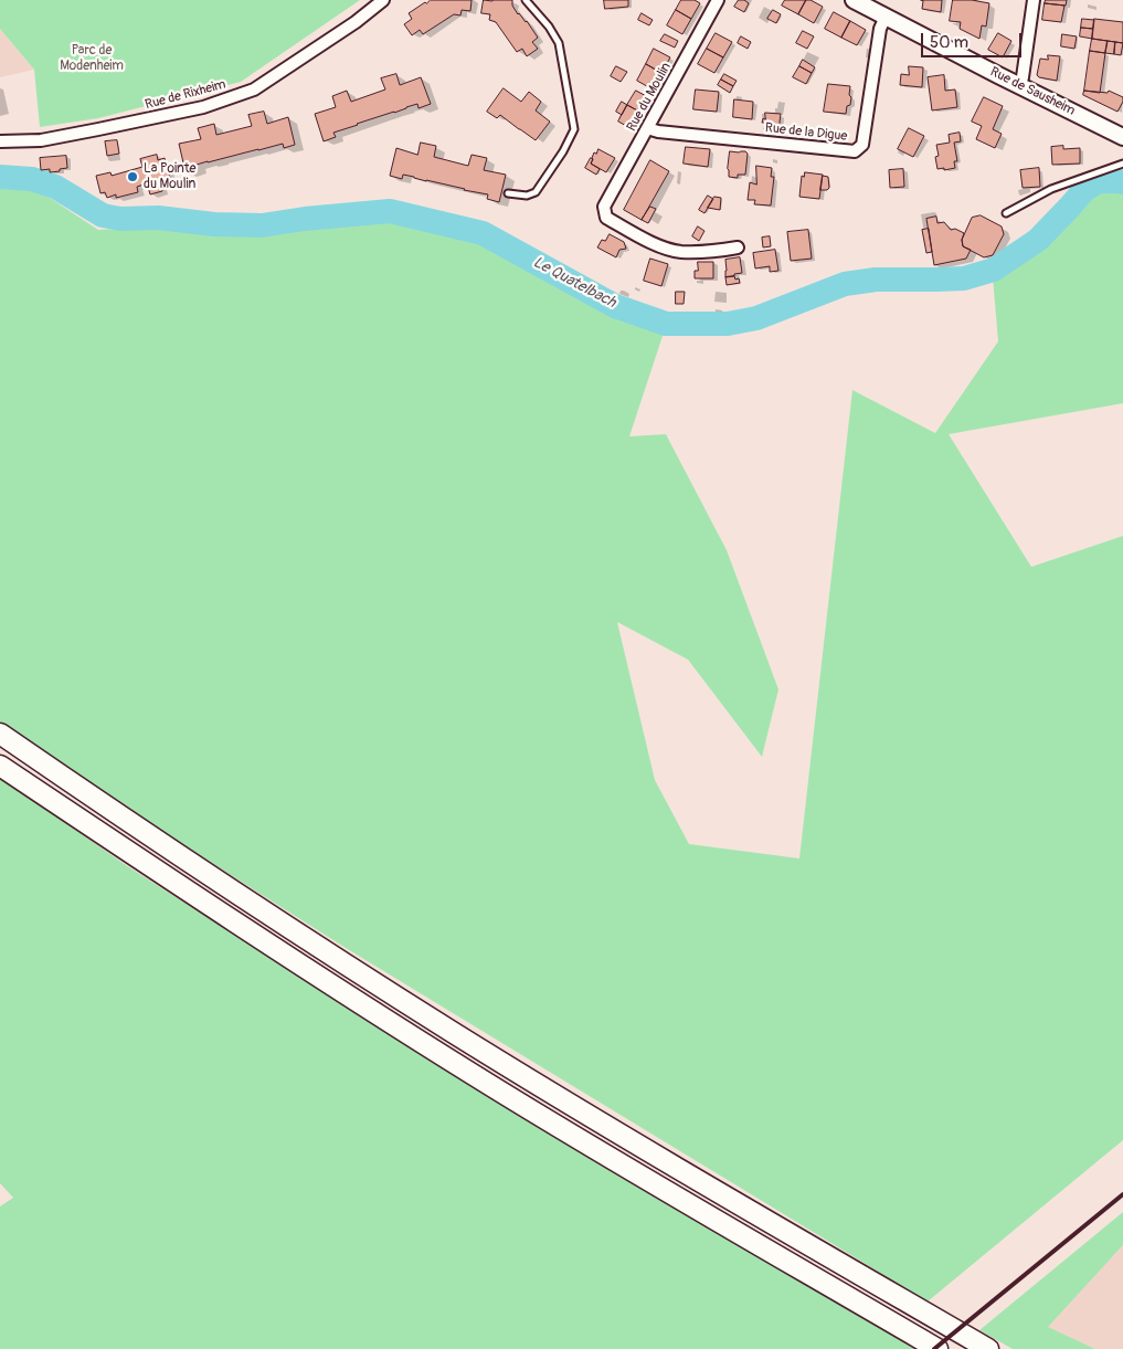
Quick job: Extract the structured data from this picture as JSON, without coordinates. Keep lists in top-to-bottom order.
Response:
{
  "streets": {
    "main road": ["Rue de Sausheim"],
    "street": ["Rue de Rixheim", "Rue du Moulin", "Rue de la Digue"]
  },
  "crossings": [
    ["Rue de Sausheim", "Rue de la Digue"],
    ["Rue du Moulin", "Rue de la Digue"]
  ],
  "water": ["Le Quatelbach"],
  "parks": ["Parc de Modenheim"],
  "places": ["La Pointe du Moulin"],
  "scale_bar": "50 m"
}
